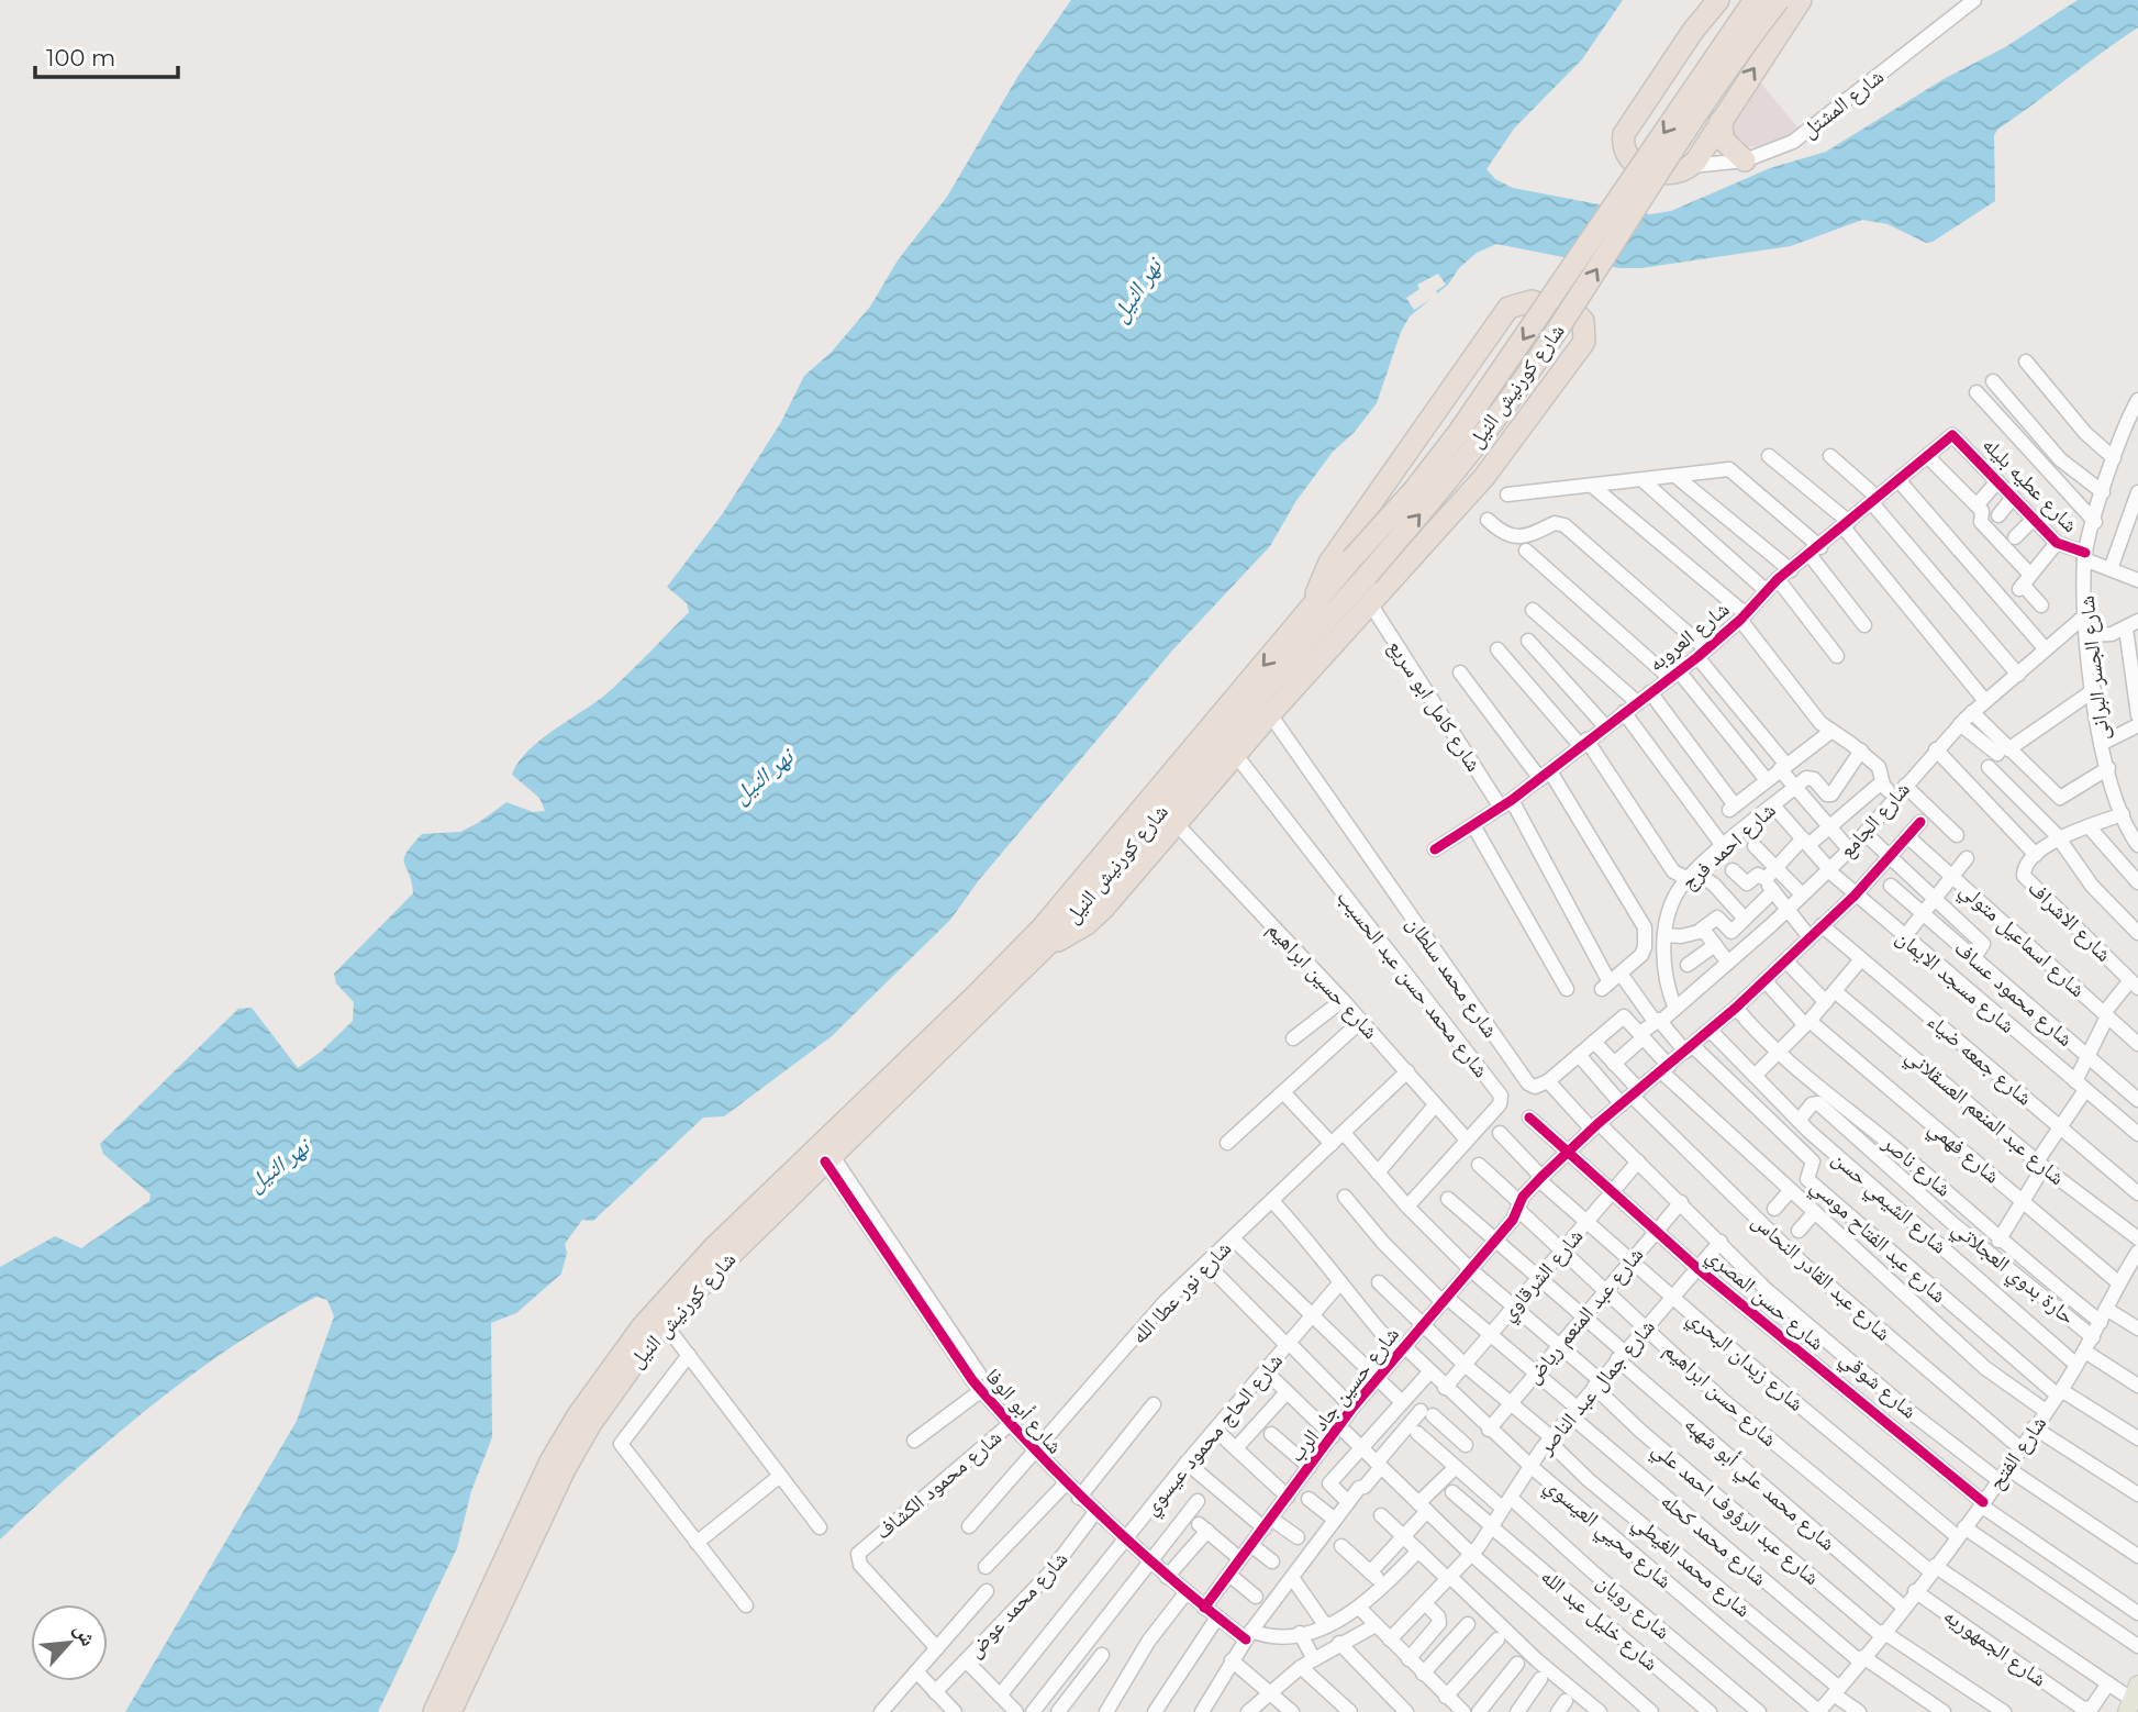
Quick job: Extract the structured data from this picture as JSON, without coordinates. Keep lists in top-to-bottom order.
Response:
{
  "streets": {
    "highway": ["شارع كورنيش النيل"],
    "street": [
      "شارع المشتل",
      "شارع عطيه بليله",
      "شارع العروبه",
      "شارع الجسر البرانى",
      "شارع كامل ابو سريع",
      "شارع الجامع",
      "شارع احمد فرج",
      "شارع الاشراف",
      "شارع اسماعيل متولي",
      "شارع محمد سلطان",
      "شارع حسين ابراهيم",
      "شارع مسجد الايمان",
      "شارع محمد حسن عبد الحسيب",
      "شارع محمود عساف",
      "شارع جمعه ضياء",
      "شارع عبد المنعم العسقلاني",
      "شارع فهمي",
      "شارع ناصر",
      "شارع الشيمي حسن",
      "شارع عبد الفتاح موسي",
      "حارة بدوي العجلاتي",
      "شارع الشرقاوي",
      "شارع عبد القادر النحاس",
      "شارع نور عطا الله",
      "شارع حسن المصري",
      "شارع عبد المنعم رياض",
      "شارع زيدان البحري",
      "شارع شوقي",
      "شارع جمال عبد الناصر",
      "شارع حسين جاد الرب",
      "شارع حسن ابراهيم",
      "شارع أبو الوفا",
      "شارع الحاج محمود عيسوي",
      "شارع الفتح",
      "شارع محمد علي أبو شهبه",
      "شارع محمود الكشاف",
      "شارع عبد الرؤوف احمد علي",
      "شارع محيي العيسوي",
      "شارع محمد كحله",
      "شارع محمد الغيطي",
      "شارع محمد عوض",
      "شارع رويان",
      "شارع خليل عبد الله",
      "شارع الجمهوريه"
    ]
  },
  "crossings": [
    ["شارع كورنيش النيل", "شارع محمد سلطان"],
    ["شارع كورنيش النيل", "شارع أبو الوفا"],
    ["شارع عطيه بليله", "شارع العروبه"],
    ["شارع عطيه بليله", "شارع الجسر البرانى"],
    ["شارع العروبه", "شارع كامل ابو سريع"],
    ["شارع الجسر البرانى", "شارع الجامع"],
    ["شارع الجسر البرانى", "شارع الاشراف"],
    ["شارع الجامع", "شارع احمد فرج"],
    ["شارع الجامع", "شارع مسجد الايمان"],
    ["شارع احمد فرج", "شارع مسجد الايمان"],
    ["شارع اسماعيل متولي", "شارع حسين جاد الرب"],
    ["شارع محمد سلطان", "شارع شوقي"],
    ["شارع حسين ابراهيم", "شارع محمد حسن عبد الحسيب"],
    ["شارع حسين ابراهيم", "شارع نور عطا الله"],
    ["شارع مسجد الايمان", "شارع حسين جاد الرب"],
    ["شارع محمد حسن عبد الحسيب", "شارع عبد الرؤوف احمد علي"],
    ["شارع جمعه ضياء", "شارع حسين جاد الرب"],
    ["شارع عبد المنعم العسقلاني", "شارع حسين جاد الرب"],
    ["شارع فهمي", "شارع حسين جاد الرب"],
    ["شارع فهمي", "شارع الفتح"],
    ["شارع ناصر", "شارع حسين جاد الرب"],
    ["شارع ناصر", "شارع الفتح"],
    ["شارع الشيمي حسن", "حارة بدوي العجلاتي"],
    ["شارع الشيمي حسن", "شارع حسين جاد الرب"],
    ["شارع الشيمي حسن", "شارع الفتح"],
    ["شارع عبد الفتاح موسي", "شارع حسين جاد الرب"],
    ["شارع عبد الفتاح موسي", "شارع الفتح"],
    ["حارة بدوي العجلاتي", "شارع الفتح"],
    ["شارع الشرقاوي", "شارع حسن المصري"],
    ["شارع الشرقاوي", "شارع زيدان البحري"],
    ["شارع الشرقاوي", "شارع شوقي"],
    ["شارع الشرقاوي", "شارع حسن ابراهيم"],
    ["شارع الشرقاوي", "شارع محمد علي أبو شهبه"],
    ["شارع الشرقاوي", "شارع عبد الرؤوف احمد علي"],
    ["شارع الشرقاوي", "شارع محيي العيسوي"],
    ["شارع الشرقاوي", "شارع محمد كحله"],
    ["شارع الشرقاوي", "شارع محمد الغيطي"],
    ["شارع عبد القادر النحاس", "شارع حسين جاد الرب"],
    ["شارع عبد القادر النحاس", "شارع الفتح"],
    ["شارع نور عطا الله", "شارع أبو الوفا"],
    ["شارع نور عطا الله", "شارع عبد الرؤوف احمد علي"],
    ["شارع نور عطا الله", "شارع محيي العيسوي"],
    ["شارع حسن المصري", "شارع عبد المنعم رياض"],
    ["شارع حسن المصري", "شارع جمال عبد الناصر"],
    ["شارع حسن المصري", "شارع حسين جاد الرب"],
    ["شارع حسن المصري", "شارع الفتح"],
    ["شارع عبد المنعم رياض", "شارع زيدان البحري"],
    ["شارع عبد المنعم رياض", "شارع شوقي"],
    ["شارع عبد المنعم رياض", "شارع حسن ابراهيم"],
    ["شارع عبد المنعم رياض", "شارع محمد علي أبو شهبه"],
    ["شارع عبد المنعم رياض", "شارع عبد الرؤوف احمد علي"],
    ["شارع عبد المنعم رياض", "شارع محيي العيسوي"],
    ["شارع عبد المنعم رياض", "شارع محمد كحله"],
    ["شارع عبد المنعم رياض", "شارع محمد الغيطي"],
    ["شارع زيدان البحري", "شارع جمال عبد الناصر"],
    ["شارع زيدان البحري", "شارع حسين جاد الرب"],
    ["شارع زيدان البحري", "شارع الفتح"],
    ["شارع شوقي", "شارع جمال عبد الناصر"],
    ["شارع شوقي", "شارع حسين جاد الرب"],
    ["شارع شوقي", "شارع الفتح"],
    ["شارع جمال عبد الناصر", "شارع حسن ابراهيم"],
    ["شارع جمال عبد الناصر", "شارع محمد علي أبو شهبه"],
    ["شارع جمال عبد الناصر", "شارع عبد الرؤوف احمد علي"],
    ["شارع جمال عبد الناصر", "شارع محيي العيسوي"],
    ["شارع جمال عبد الناصر", "شارع محمد كحله"],
    ["شارع جمال عبد الناصر", "شارع محمد الغيطي"],
    ["شارع جمال عبد الناصر", "شارع رويان"],
    ["شارع جمال عبد الناصر", "شارع خليل عبد الله"],
    ["شارع حسين جاد الرب", "شارع حسن ابراهيم"],
    ["شارع حسين جاد الرب", "شارع أبو الوفا"],
    ["شارع حسين جاد الرب", "شارع محمد علي أبو شهبه"],
    ["شارع حسين جاد الرب", "شارع عبد الرؤوف احمد علي"],
    ["شارع حسين جاد الرب", "شارع محيي العيسوي"],
    ["شارع حسين جاد الرب", "شارع محمد كحله"],
    ["شارع حسين جاد الرب", "شارع محمد الغيطي"],
    ["شارع حسن ابراهيم", "شارع الفتح"],
    ["شارع حسن ابراهيم", "شارع الجمهوريه"],
    ["شارع أبو الوفا", "شارع الحاج محمود عيسوي"],
    ["شارع أبو الوفا", "شارع محمود الكشاف"],
    ["شارع أبو الوفا", "شارع محمد عوض"],
    ["شارع الحاج محمود عيسوي", "شارع محيي العيسوي"],
    ["شارع الفتح", "شارع محمد علي أبو شهبه"],
    ["شارع الفتح", "شارع عبد الرؤوف احمد علي"],
    ["شارع الفتح", "شارع محيي العيسوي"],
    ["شارع الفتح", "شارع محمد كحله"],
    ["شارع الفتح", "شارع محمد الغيطي"],
    ["شارع الفتح", "شارع الجمهوريه"],
    ["شارع محمود الكشاف", "شارع محمد عوض"]
  ],
  "water": ["نهر النيل"],
  "scale_bar": "100 m",
  "north": "top right"
}
